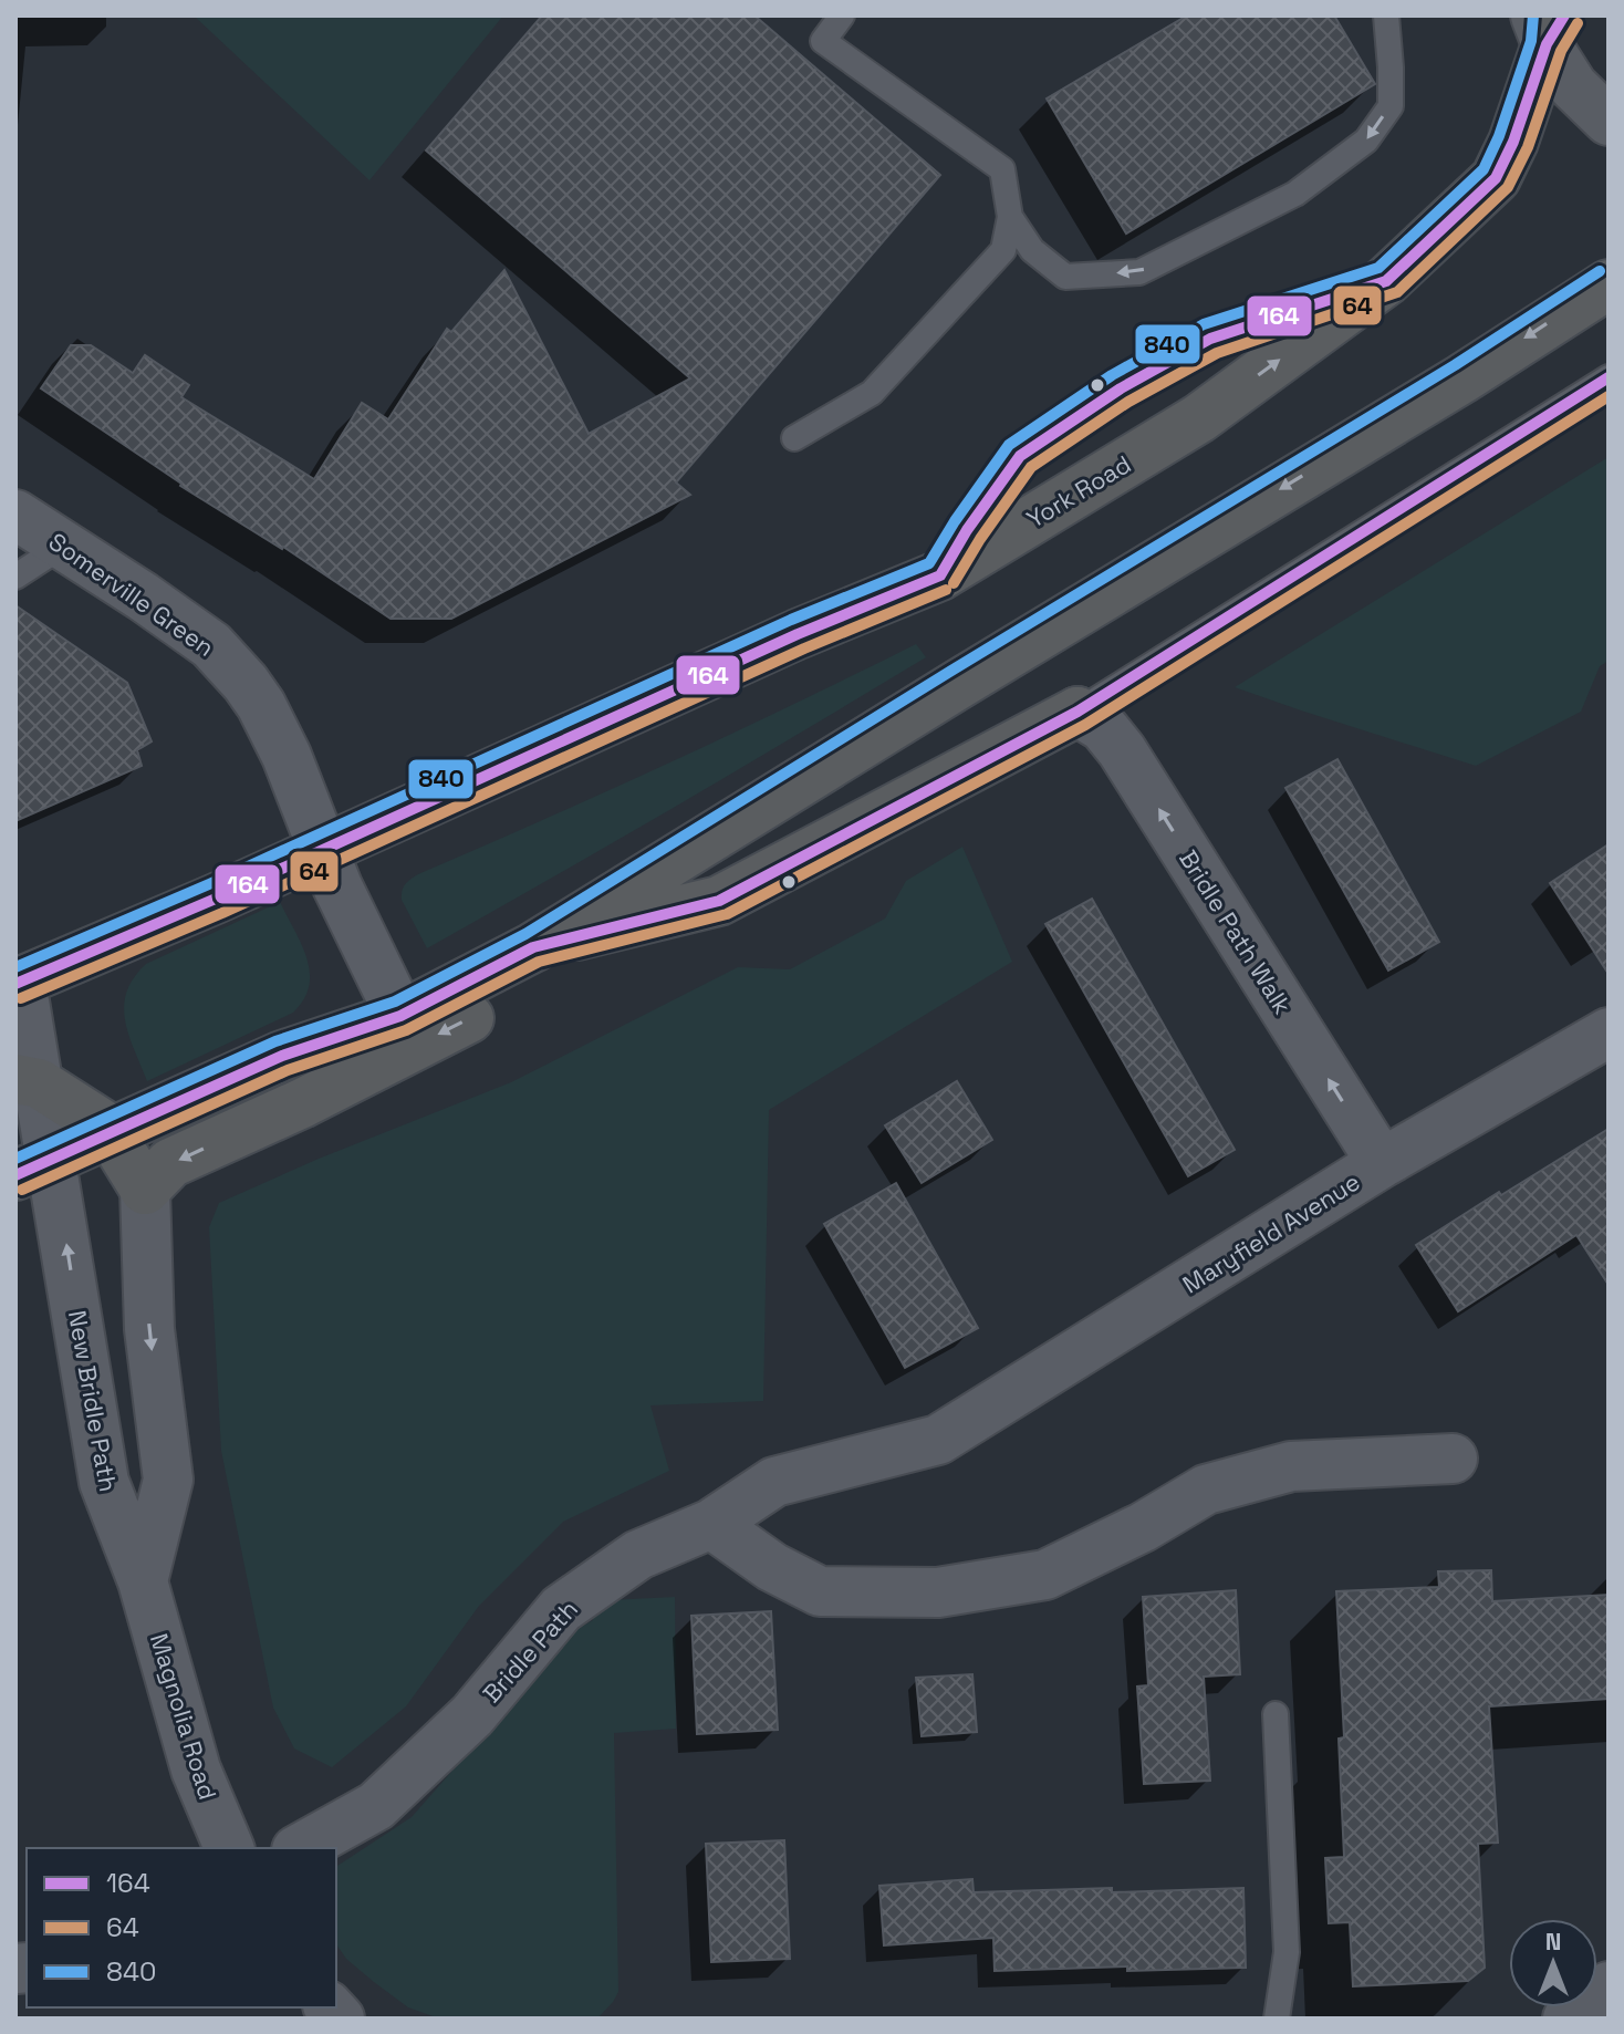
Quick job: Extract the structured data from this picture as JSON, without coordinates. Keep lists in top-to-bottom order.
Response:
{
  "streets": {
    "highway": ["York Road"],
    "street": [
      "Somerville Green",
      "Bridle Path Walk",
      "Maryfield Avenue",
      "New Bridle Path",
      "Bridle Path",
      "Magnolia Road"
    ]
  },
  "crossings": [
    ["York Road", "Somerville Green"],
    ["York Road", "New Bridle Path"],
    ["Bridle Path Walk", "Maryfield Avenue"],
    ["Maryfield Avenue", "Bridle Path"],
    ["New Bridle Path", "Magnolia Road"]
  ],
  "one_way": ["Bridle Path Walk"],
  "lines": ["transit line 164", "transit line 840", "transit line 64"],
  "legend": ["164", "64", "840"],
  "north": "top"
}
